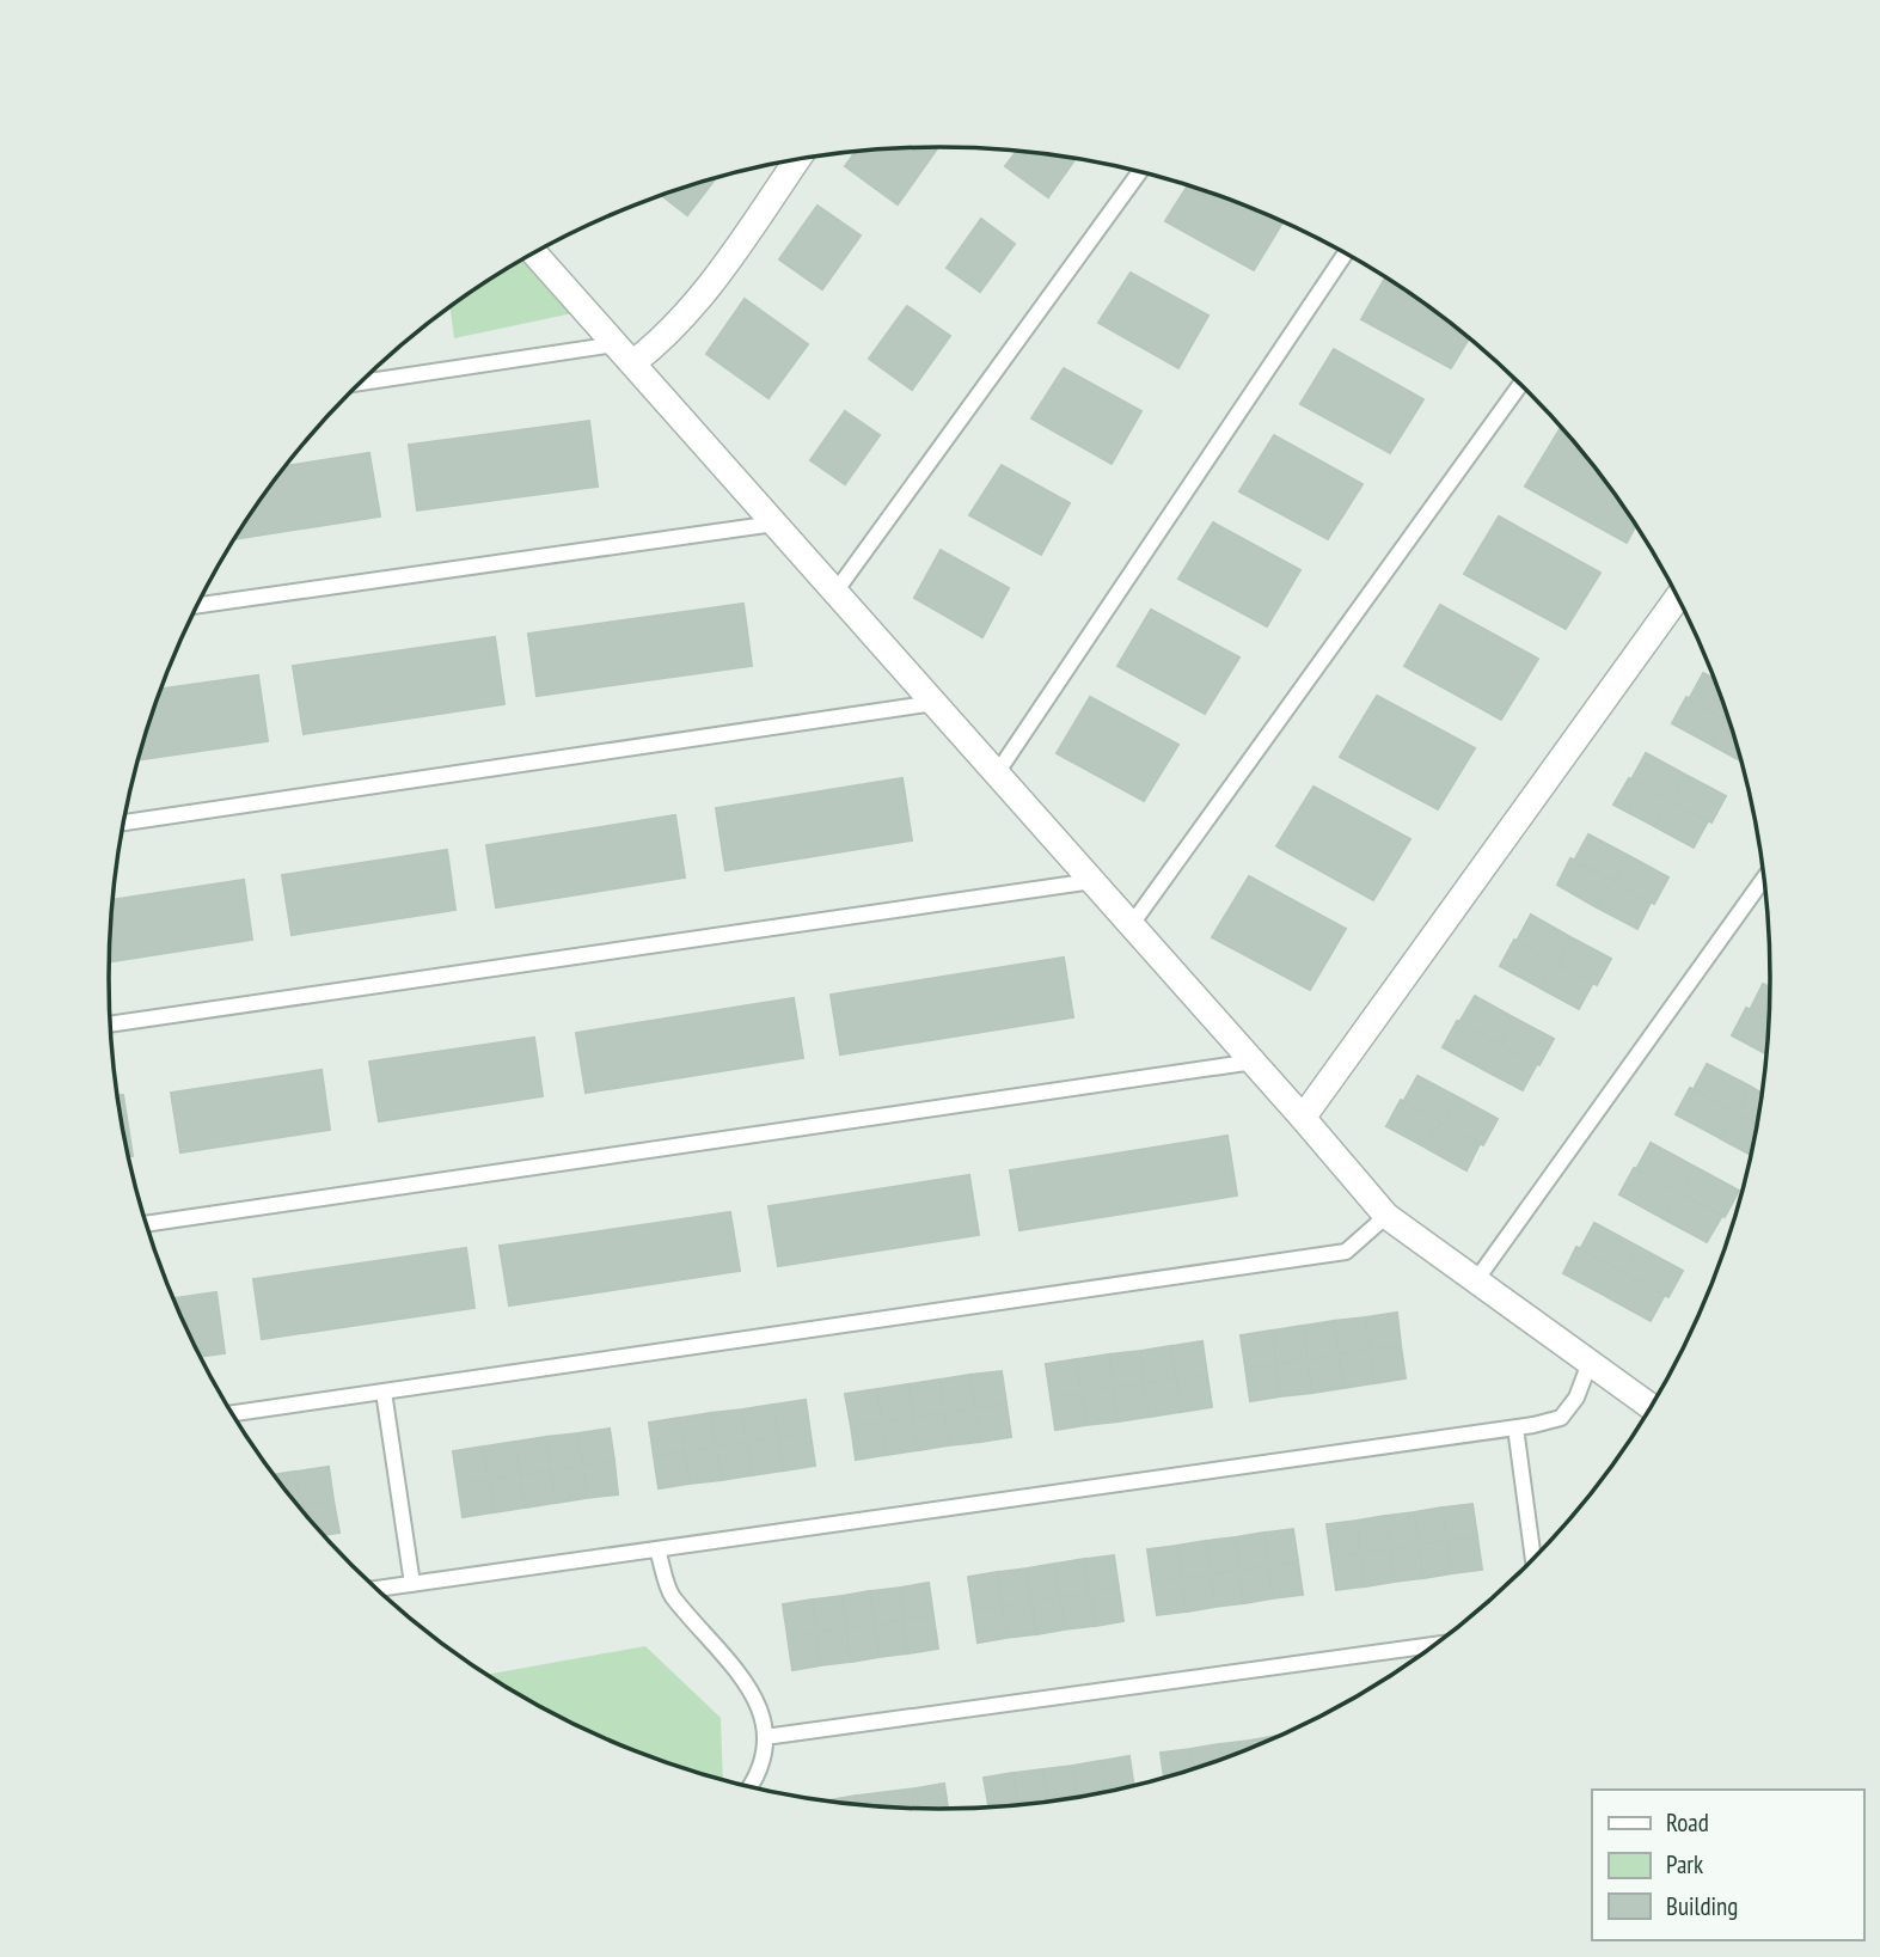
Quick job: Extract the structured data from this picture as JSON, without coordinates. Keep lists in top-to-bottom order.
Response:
{
  "legend": ["Road", "Park", "Building"]
}
